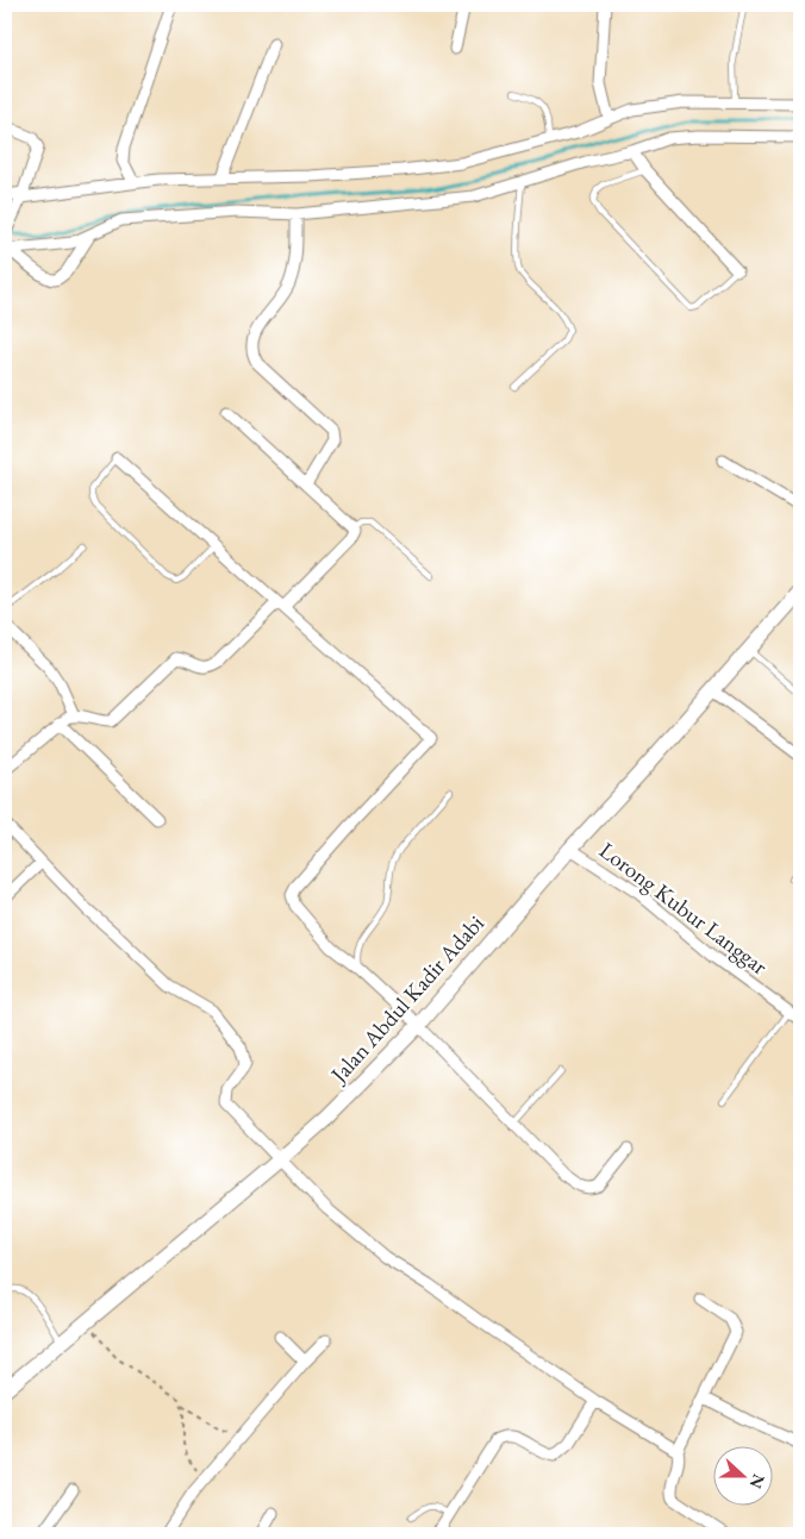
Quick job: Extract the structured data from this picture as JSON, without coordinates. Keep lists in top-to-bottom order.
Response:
{
  "streets": {
    "main road": ["Jalan Abdul Kadir Adabi"],
    "street": ["Lorong Kubur Langgar"]
  },
  "crossings": [
    ["Lorong Kubur Langgar", "Jalan Abdul Kadir Adabi"]
  ],
  "north": "right"
}
